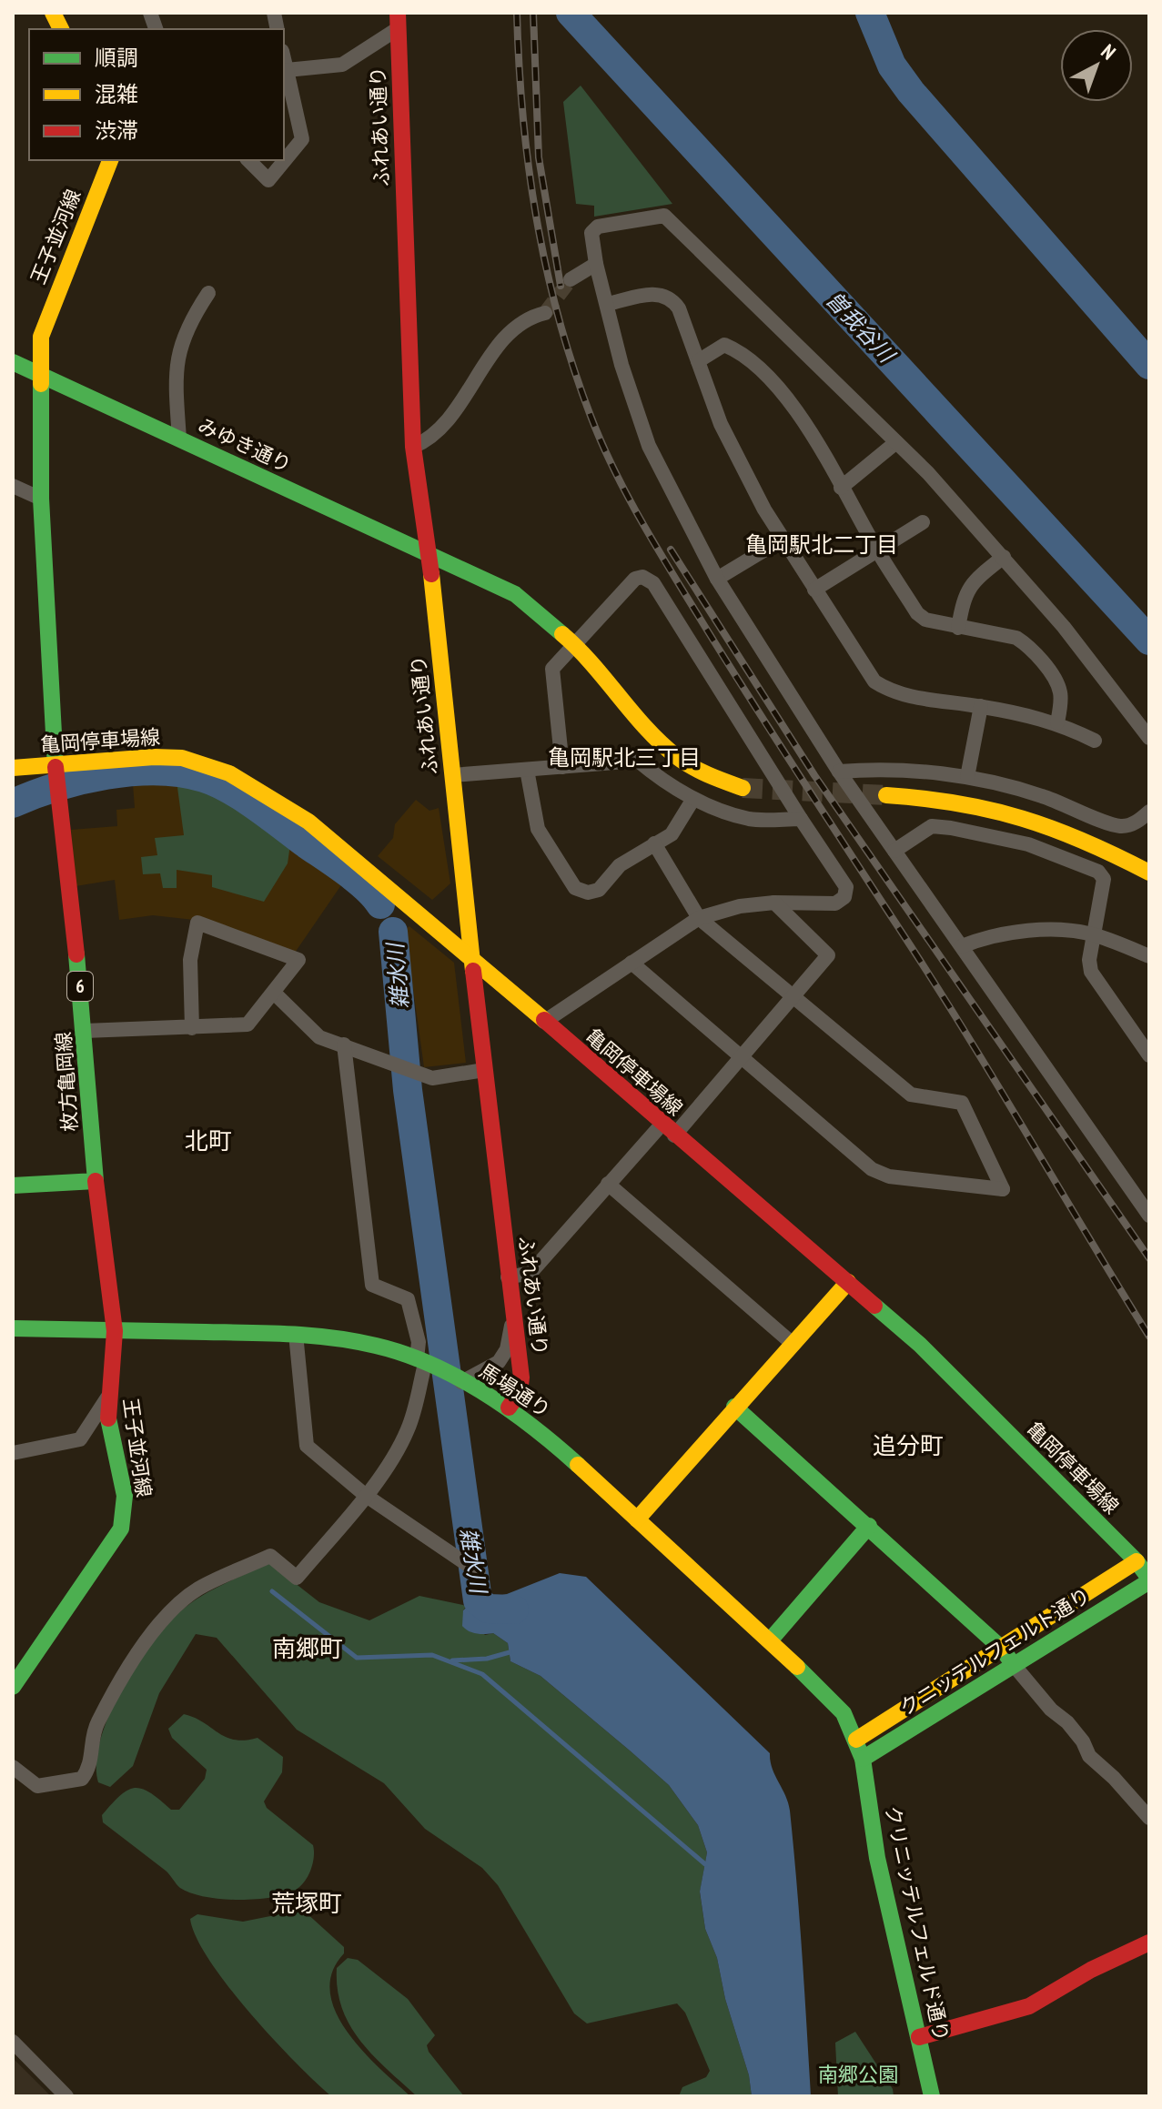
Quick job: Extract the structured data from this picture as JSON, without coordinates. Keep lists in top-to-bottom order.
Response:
{
  "streets": {
    "street": [
      "ふれあい通り",
      "王子並河線",
      "みゆき通り",
      "亀岡停車場線",
      "6",
      "枚方亀岡線",
      "馬場通り",
      "クニッテルフェルト通り",
      "クリニッテルフェルド通り"
    ]
  },
  "crossings": [
    ["ふれあい通り", "みゆき通り"],
    ["ふれあい通り", "亀岡停車場線"],
    ["ふれあい通り", "馬場通り"],
    ["王子並河線", "みゆき通り"],
    ["王子並河線", "亀岡停車場線"],
    ["王子並河線", "枚方亀岡線"],
    ["王子並河線", "馬場通り"],
    ["亀岡停車場線", "枚方亀岡線"],
    ["亀岡停車場線", "クニッテルフェルト通り"],
    ["馬場通り", "クニッテルフェルト通り"],
    ["馬場通り", "クリニッテルフェルド通り"],
    ["クニッテルフェルト通り", "クリニッテルフェルド通り"]
  ],
  "districts": [
    "亀岡駅北二丁目",
    "亀岡駅北三丁目",
    "北町",
    "追分町",
    "南郷町",
    "荒塚町"
  ],
  "water": ["曽我谷川", "雑水川"],
  "parks": ["南郷公園"],
  "legend": ["順調", "混雑", "渋滞"],
  "north": "top right"
}
